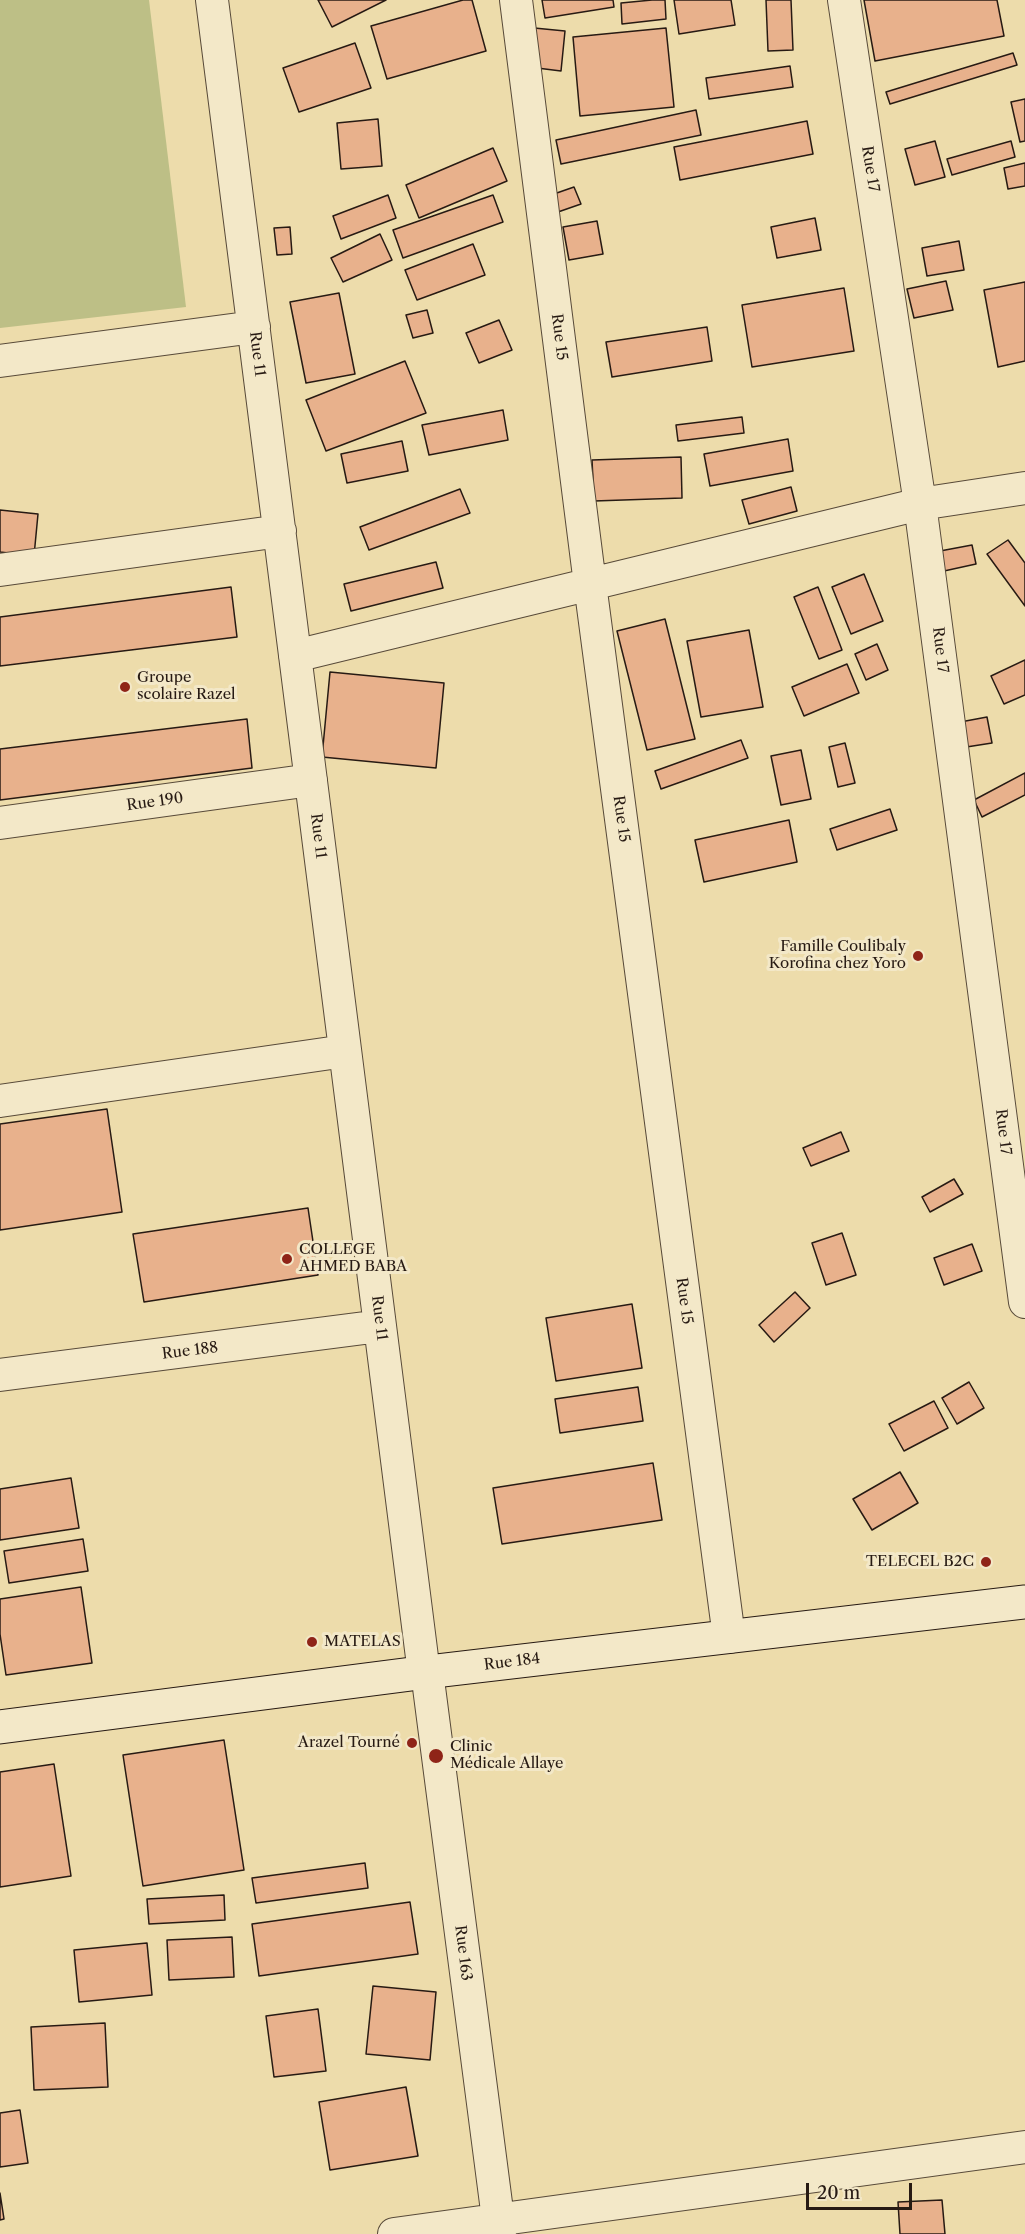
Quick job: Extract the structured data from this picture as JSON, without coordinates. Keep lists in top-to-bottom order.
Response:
{
  "streets": {
    "street": [
      "Rue 17",
      "Rue 15",
      "Rue 11",
      "Rue 190",
      "Rue 188",
      "Rue 184",
      "Rue 163"
    ]
  },
  "crossings": [
    ["Rue 15", "Rue 184"],
    ["Rue 11", "Rue 190"],
    ["Rue 11", "Rue 188"],
    ["Rue 11", "Rue 184"],
    ["Rue 11", "Rue 163"],
    ["Rue 184", "Rue 163"]
  ],
  "places": [
    "Groupe scolaire Razel",
    "Famille Coulibaly Korofina chez Yoro",
    "COLLEGE AHMED BABA",
    "TELECEL B2C",
    "MATELAS",
    "Arazel Tourné",
    "Clinic Médicale Allaye"
  ],
  "scale_bar": "20 m"
}
